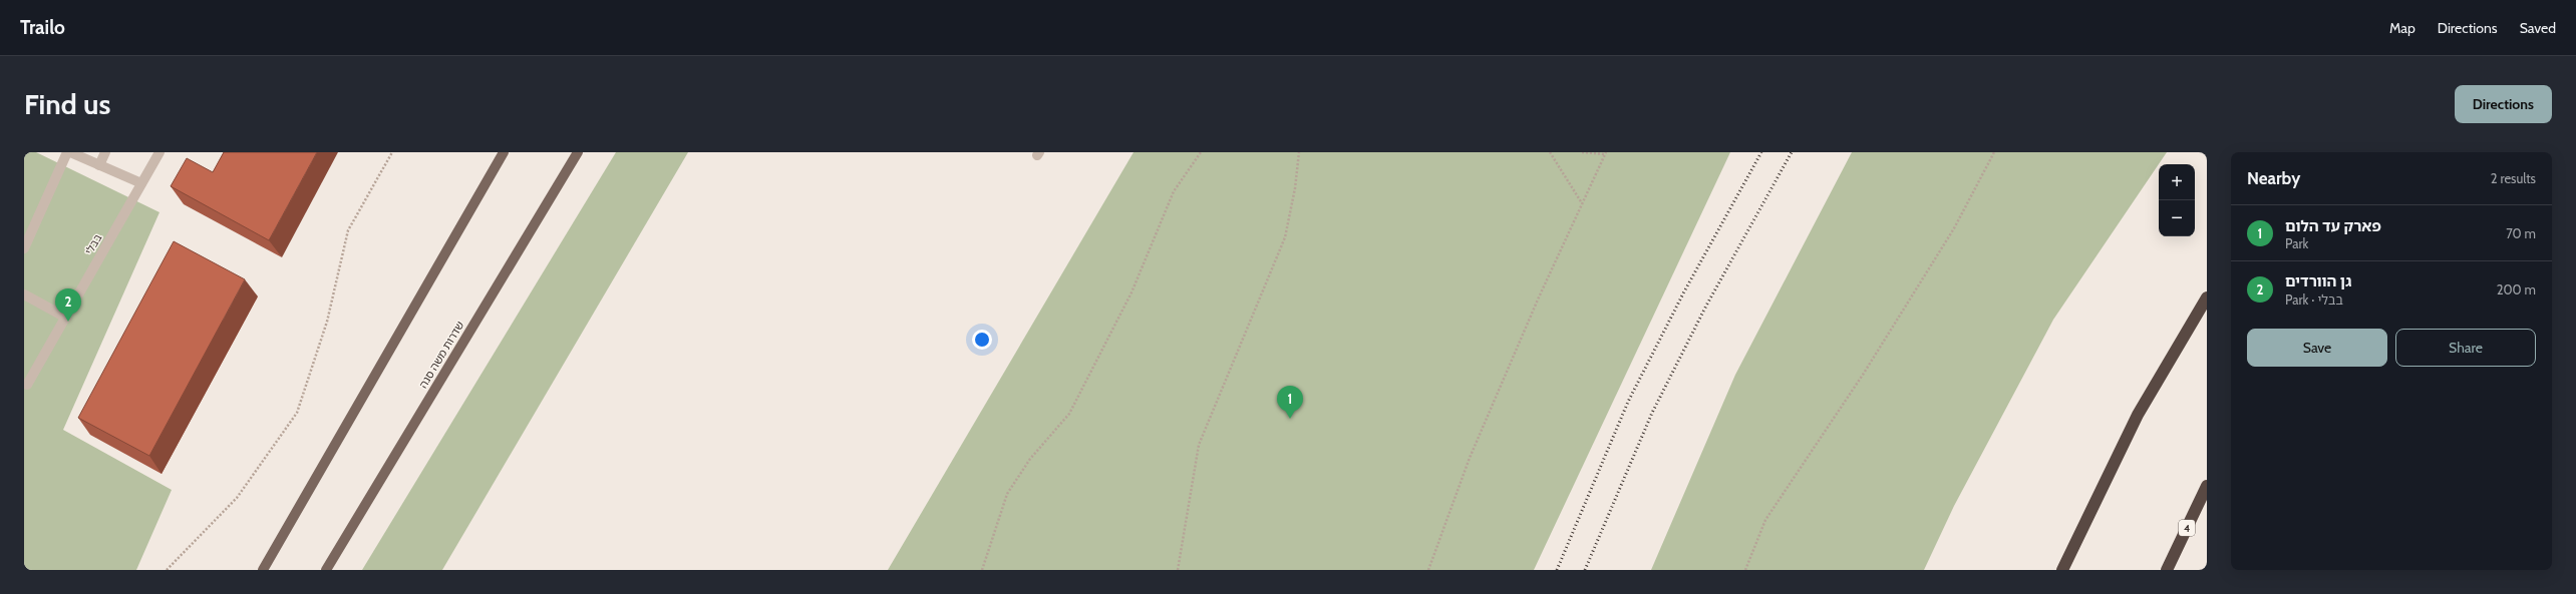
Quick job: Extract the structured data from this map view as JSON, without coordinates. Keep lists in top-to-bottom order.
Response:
{
  "streets": {
    "highway": ["4"],
    "main road": ["שדרות משה סנה"],
    "street": ["בבלי"]
  },
  "page": {
    "header": "Trailo",
    "nav": ["Map", "Directions", "Saved"],
    "buttons": [
      "Directions",
      ["Save", "Share"]
    ],
    "title": "Find us",
    "heading": ["Nearby", "2 results"],
    "map_buttons": ["+", "−"],
    "list": [
      {
        "mark": "1",
        "name": "פארק עד הלום",
        "note": "Park",
        "value": "70 m"
      },
      {
        "mark": "2",
        "name": "גן הוורדים",
        "note": "Park · בבלי",
        "value": "200 m"
      }
    ],
    "pins": ["2", "1"]
  }
}
